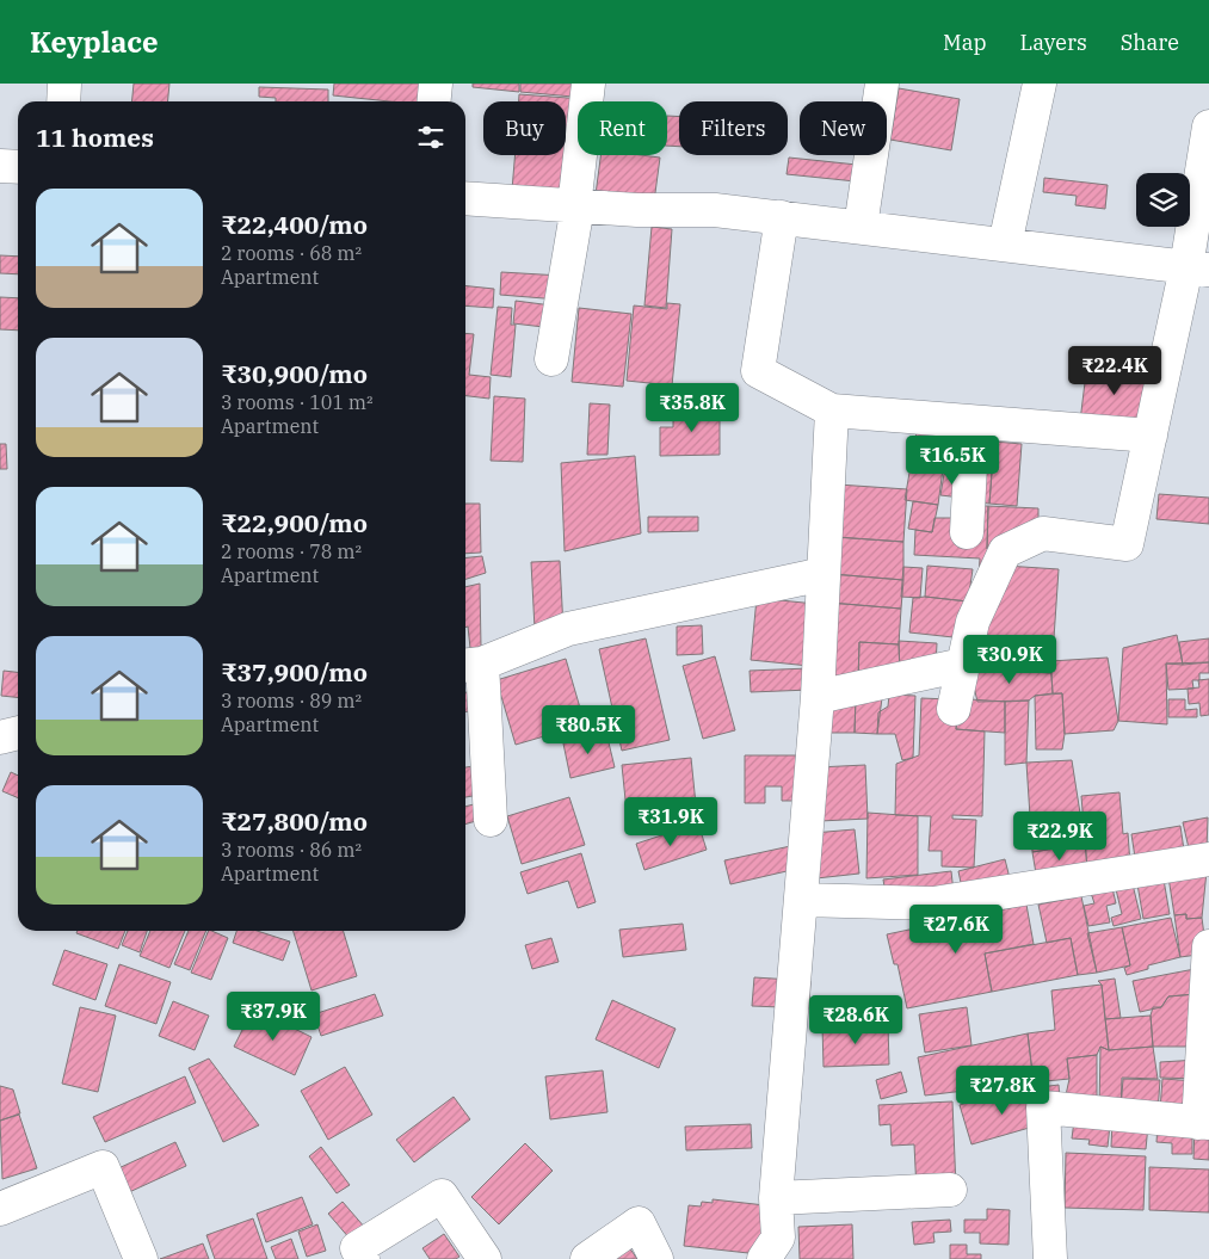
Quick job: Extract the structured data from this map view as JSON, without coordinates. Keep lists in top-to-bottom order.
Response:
{
  "page": {
    "header": "Keyplace",
    "nav": ["Map", "Layers", "Share"],
    "chip": [
      "Buy",
      "Rent",
      "Filters",
      "New"
    ],
    "heading": "11 homes",
    "list": [
      {
        "name": "₹22,400/mo",
        "note": "2 rooms · 68 m² · Apartment"
      },
      {
        "name": "₹30,900/mo",
        "note": "3 rooms · 101 m² · Apartment"
      },
      {
        "name": "₹22,900/mo",
        "note": "2 rooms · 78 m² · Apartment"
      },
      {
        "name": "₹37,900/mo",
        "note": "3 rooms · 89 m² · Apartment"
      },
      {
        "name": "₹27,800/mo",
        "note": "3 rooms · 86 m² · Apartment"
      }
    ],
    "price": [
      "₹22.4K",
      "₹35.8K",
      "₹16.5K",
      "₹30.9K",
      "₹80.5K",
      "₹31.9K",
      "₹22.9K",
      "₹27.6K",
      "₹37.9K",
      "₹28.6K",
      "₹27.8K"
    ]
  }
}
